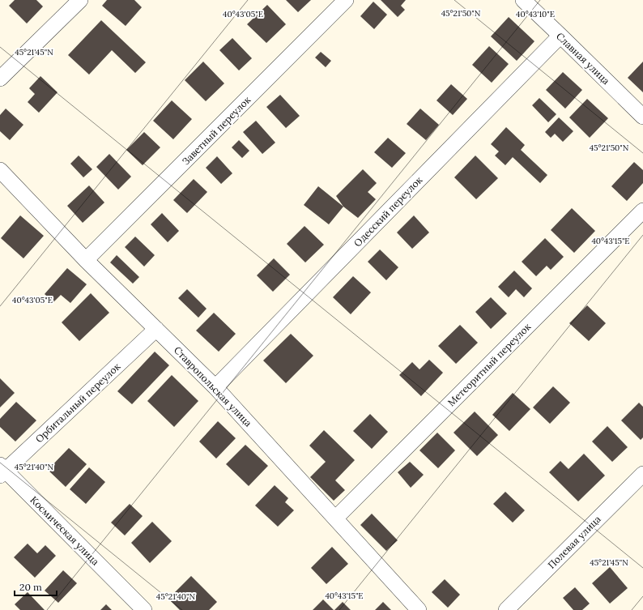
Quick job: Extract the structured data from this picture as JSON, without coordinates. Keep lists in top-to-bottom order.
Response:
{
  "streets": {
    "street": [
      "Славная улица",
      "Заветный переулок",
      "Одесский переулок",
      "Метеоритный переулок",
      "Ставропольская улица",
      "Орбитальный переулок",
      "Космическая улица",
      "Полевая улица"
    ]
  },
  "crossings": [
    ["Славная улица", "Одесский переулок"],
    ["Заветный переулок", "Ставропольская улица"],
    ["Одесский переулок", "Ставропольская улица"],
    ["Метеоритный переулок", "Ставропольская улица"],
    ["Ставропольская улица", "Орбитальный переулок"],
    ["Орбитальный переулок", "Космическая улица"]
  ],
  "scale_bar": "20 m",
  "coordinates": [
    "45°21'50\"N",
    "40°43'05\"E",
    "40°43'10\"E",
    "45°21'45\"N",
    "40°43'15\"E",
    "45°21'40\"N"
  ]
}
